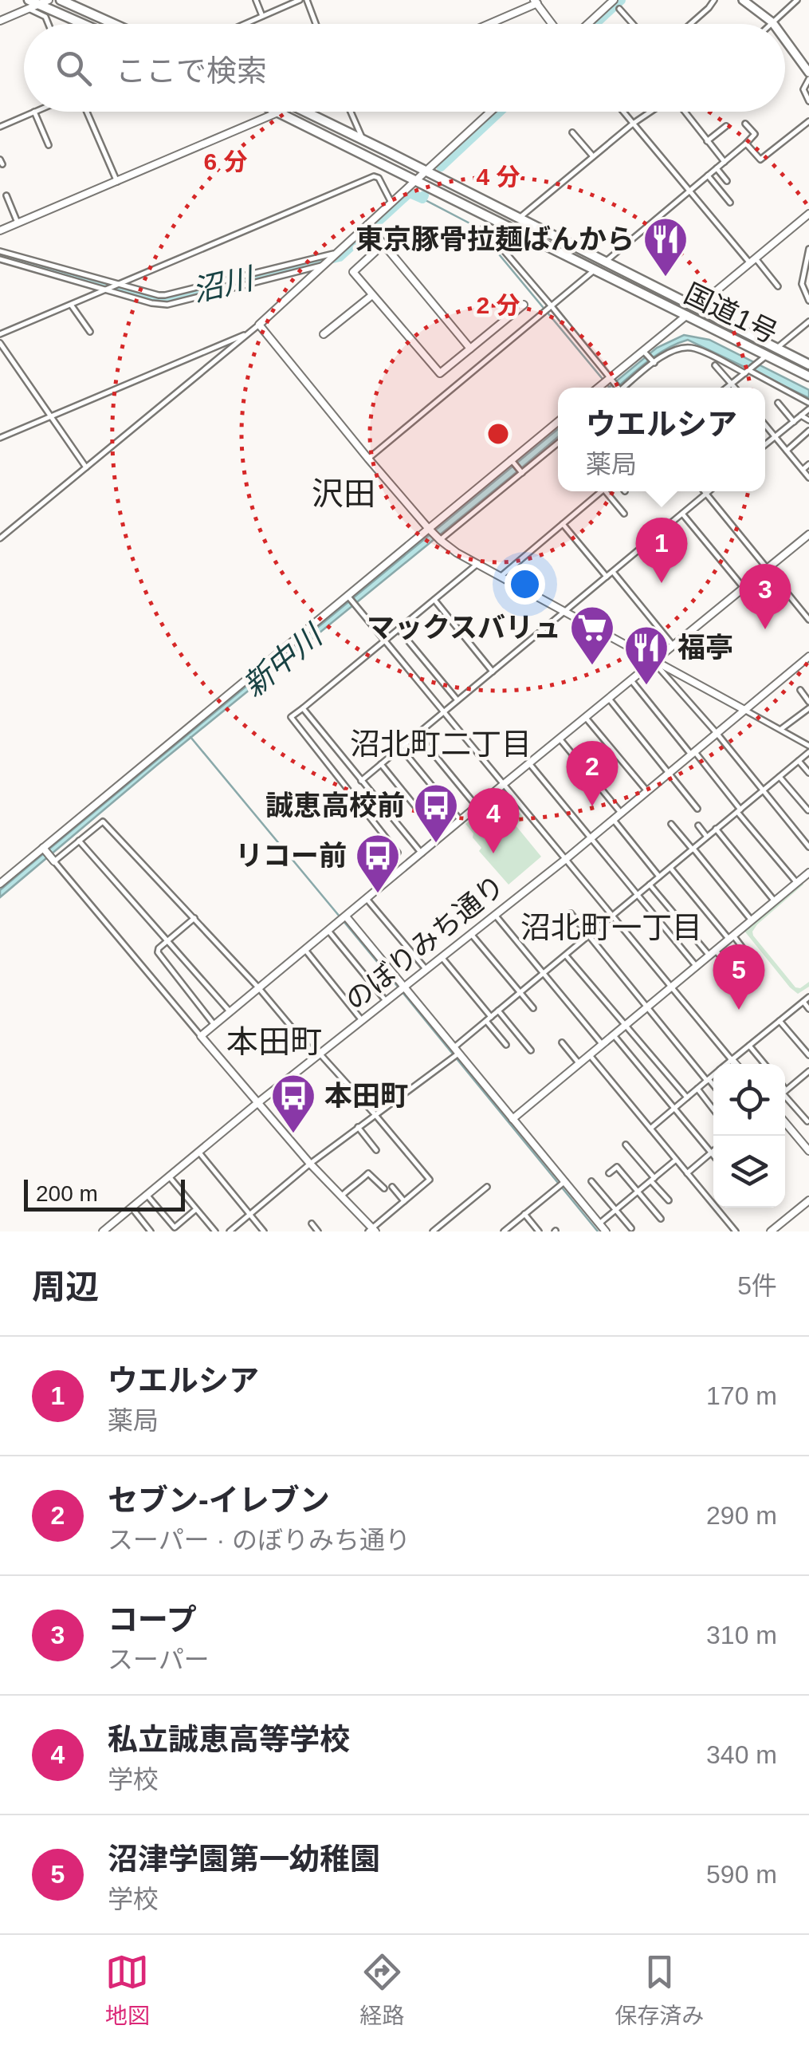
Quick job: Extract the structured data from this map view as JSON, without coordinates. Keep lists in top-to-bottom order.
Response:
{
  "streets": {
    "highway": ["国道1号"],
    "street": ["のぼりみち通り"]
  },
  "districts": [
    "沢田",
    "沼北町二丁目",
    "沼北町一丁目",
    "本田町"
  ],
  "water": ["沼川", "新中川"],
  "places": {
    "restaurant": ["東京豚骨拉麺ばんから", "福亭"],
    "supermarket": ["マックスバリュ"],
    "bus stop": ["誠恵高校前", "リコー前", "本田町"]
  },
  "scale_bar": "200 m",
  "page": {
    "search": "ここで検索",
    "popup": ["ウエルシア", "薬局"],
    "pins": [
      "1",
      "3",
      "2",
      "4",
      "5"
    ],
    "scale": "200 m",
    "heading": ["周辺", "5件"],
    "list": [
      {
        "mark": "1",
        "name": "ウエルシア",
        "note": "薬局",
        "value": "170 m"
      },
      {
        "mark": "2",
        "name": "セブン-イレブン",
        "note": "スーパー · のぼりみち通り",
        "value": "290 m"
      },
      {
        "mark": "3",
        "name": "コープ",
        "note": "スーパー",
        "value": "310 m"
      },
      {
        "mark": "4",
        "name": "私立誠恵高等学校",
        "note": "学校",
        "value": "340 m"
      },
      {
        "mark": "5",
        "name": "沼津学園第一幼稚園",
        "note": "学校",
        "value": "590 m"
      }
    ],
    "nav": ["地図", "経路", "保存済み"]
  },
  "rings": ["6 分", "4 分", "2 分"]
}
